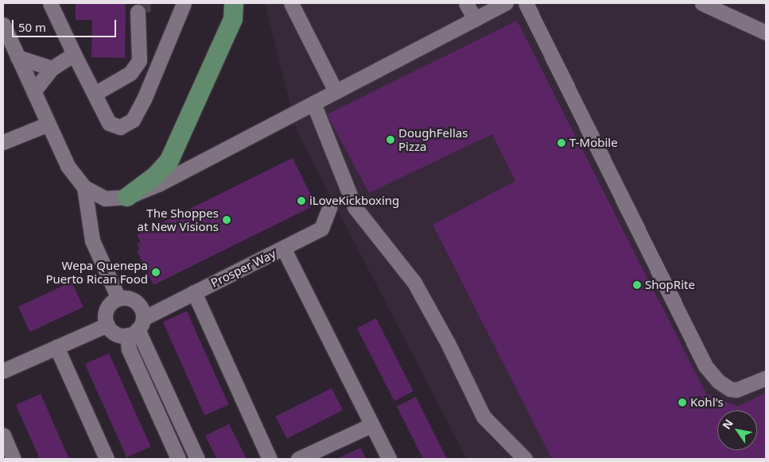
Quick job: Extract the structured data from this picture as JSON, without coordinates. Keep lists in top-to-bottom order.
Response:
{
  "streets": {
    "street": ["Prosper Way"]
  },
  "places": [
    "DoughFellas Pizza",
    "T-Mobile",
    "iLoveKickboxing",
    "The Shoppes at New Visions",
    "Wepa Quenepa Puerto Rican Food",
    "ShopRite",
    "Kohl's"
  ],
  "scale_bar": "50 m",
  "north": "top left"
}
